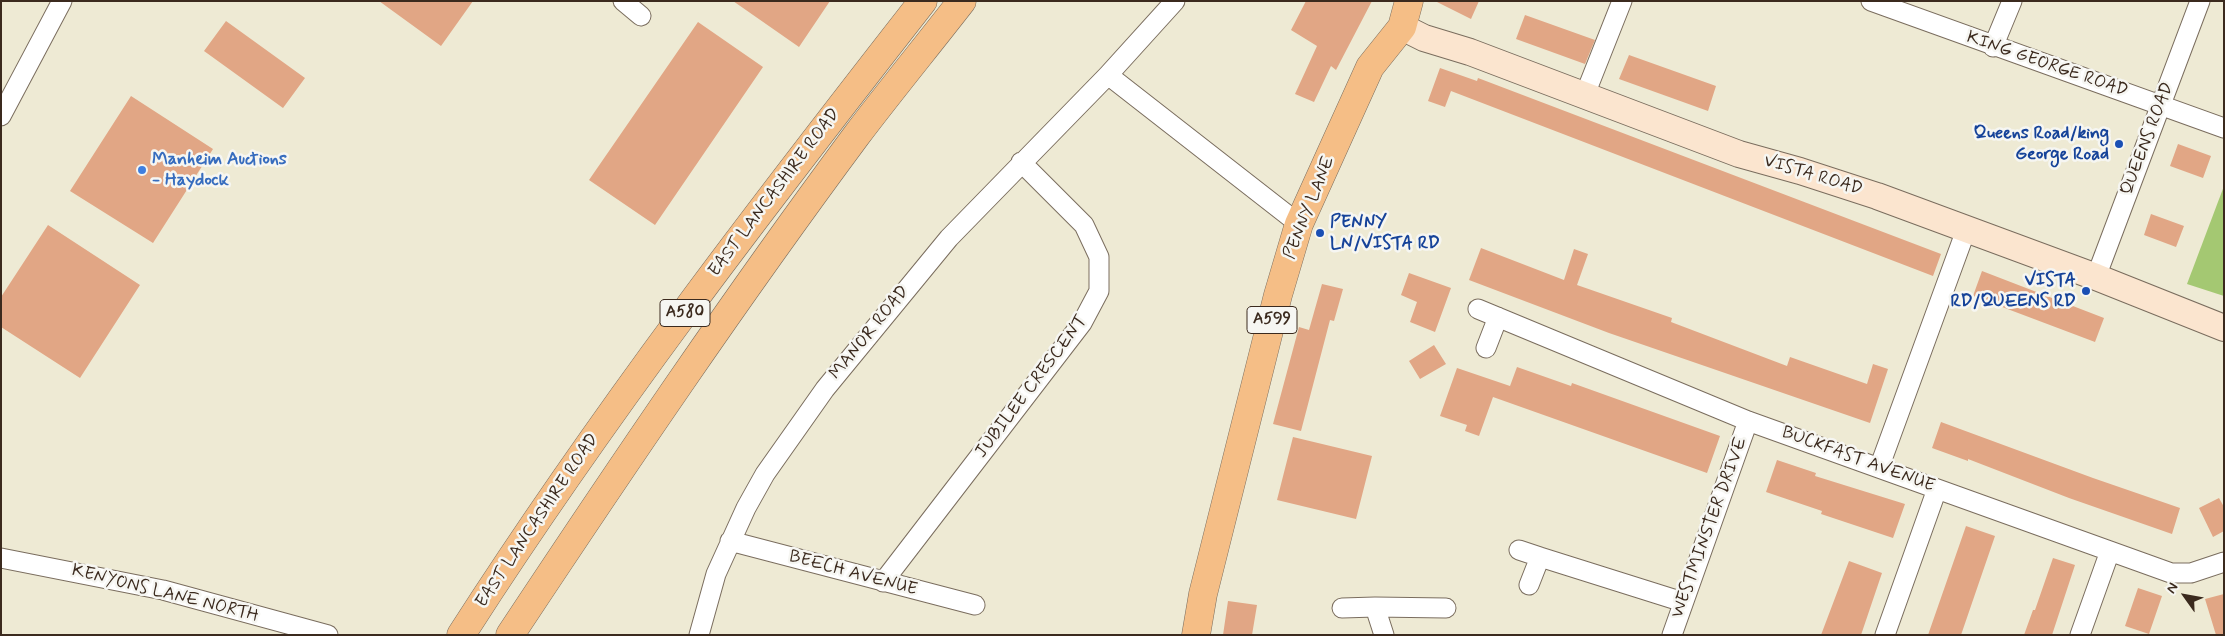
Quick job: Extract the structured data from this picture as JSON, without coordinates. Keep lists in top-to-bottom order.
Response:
{
  "streets": {
    "main road": [
      "VISTA ROAD",
      "EAST LANCASHIRE ROAD",
      "PENNY LANE",
      "A580",
      "A599"
    ],
    "street": [
      "KING GEORGE ROAD",
      "QUEENS ROAD",
      "MANOR ROAD",
      "JUBILEE CRESCENT",
      "BUCKFAST AVENUE",
      "WESTMINSTER DRIVE",
      "BEECH AVENUE",
      "KENYONS LANE NORTH"
    ]
  },
  "crossings": [
    ["KING GEORGE ROAD", "QUEENS ROAD"],
    ["QUEENS ROAD", "VISTA ROAD"],
    ["VISTA ROAD", "PENNY LANE"],
    ["MANOR ROAD", "JUBILEE CRESCENT"],
    ["MANOR ROAD", "BEECH AVENUE"],
    ["JUBILEE CRESCENT", "BEECH AVENUE"],
    ["BUCKFAST AVENUE", "WESTMINSTER DRIVE"]
  ],
  "places": [
    "Queens Road/king George Road",
    "Manheim Auctions - Haydock",
    "PENNY LN/VISTA RD",
    "VISTA RD/QUEENS RD"
  ],
  "north": "top left"
}
